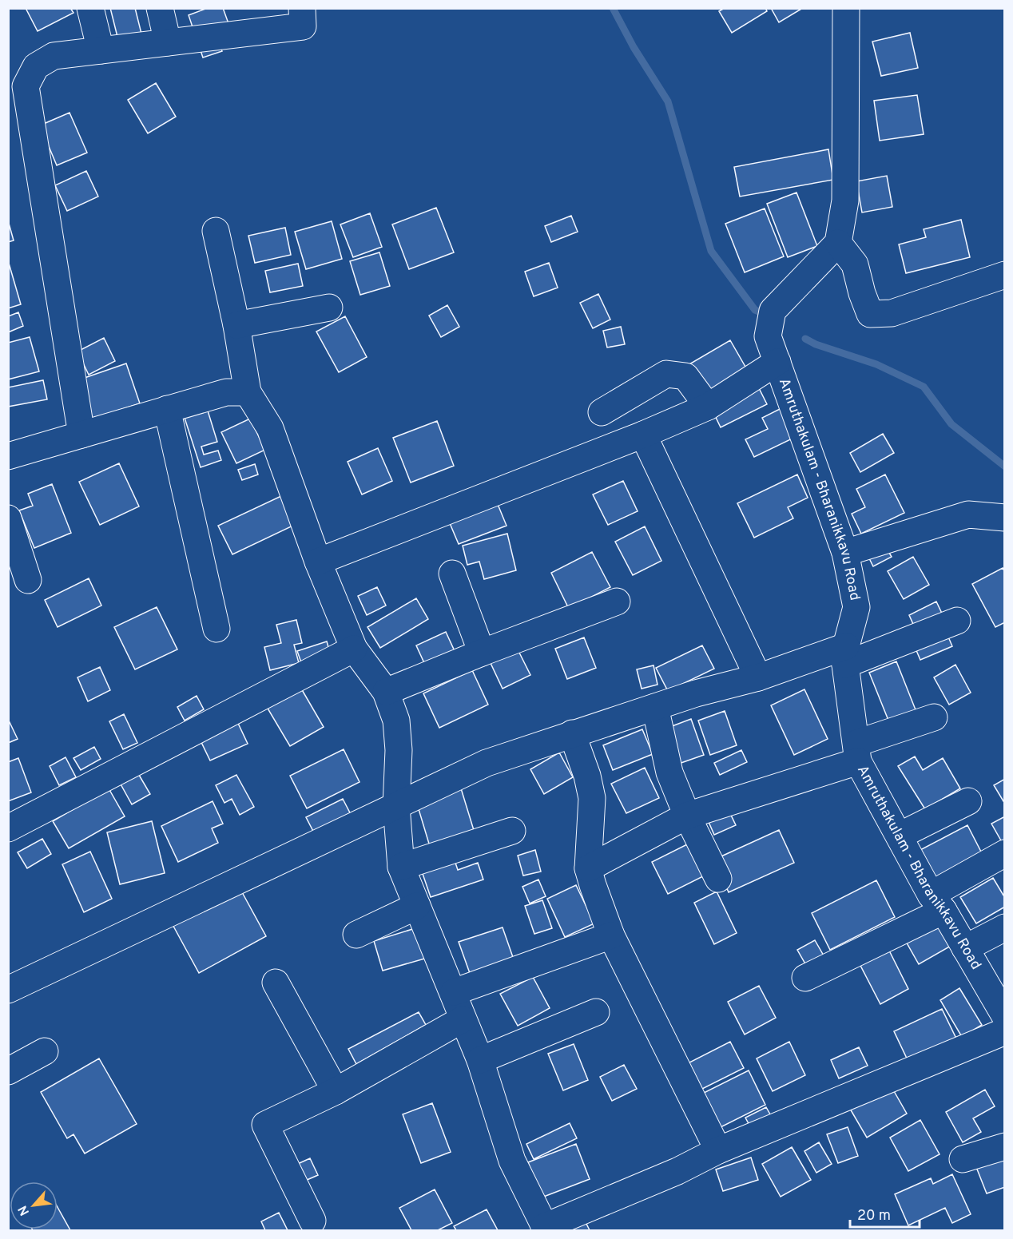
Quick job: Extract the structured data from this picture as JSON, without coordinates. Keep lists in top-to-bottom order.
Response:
{
  "streets": {
    "street": ["Amruthakulam - Bharanikkavu Road"]
  },
  "scale_bar": "20 m",
  "north": "bottom left"
}
